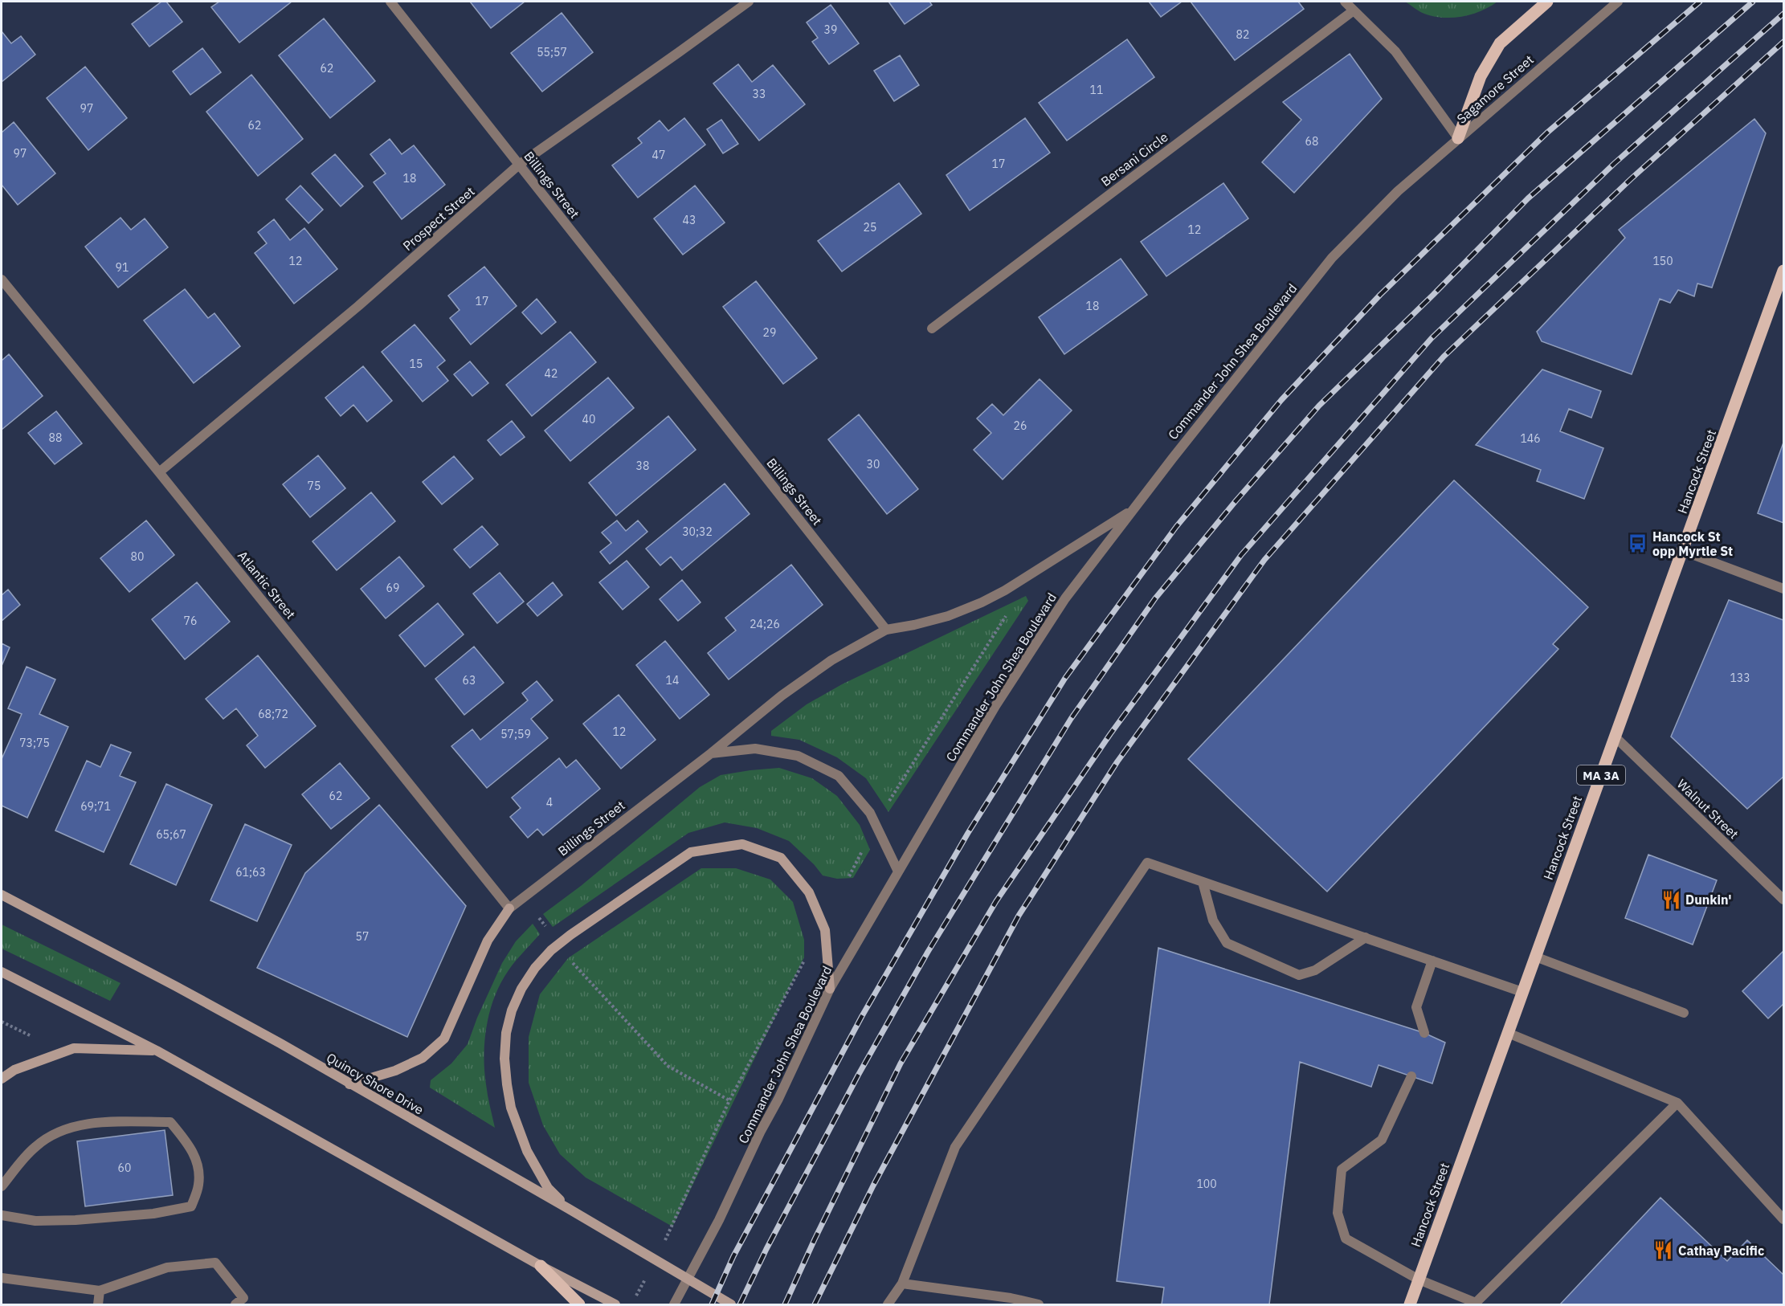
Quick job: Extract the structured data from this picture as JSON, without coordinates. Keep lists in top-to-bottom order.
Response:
{
  "streets": {
    "main road": ["Hancock Street", "MA 3A", "Quincy Shore Drive"],
    "street": [
      "Sagamore Street",
      "Bersani Circle",
      "Billings Street",
      "Prospect Street",
      "Commander John Shea Boulevard",
      "Atlantic Street",
      "Walnut Street"
    ]
  },
  "crossings": [
    ["Sagamore Street", "Bersani Circle"],
    ["Sagamore Street", "Commander John Shea Boulevard"],
    ["Billings Street", "Prospect Street"],
    ["Billings Street", "Atlantic Street"],
    ["Prospect Street", "Atlantic Street"],
    ["Hancock Street", "Walnut Street"]
  ],
  "places": {
    "bus stop": ["Hancock St opp Myrtle St"],
    "restaurant": ["Dunkin'", "Cathay Pacific"]
  },
  "house_numbers": [
    "39",
    "82",
    "55;57",
    "62",
    "11",
    "33",
    "97",
    "62",
    "68",
    "97",
    "47",
    "17",
    "18",
    "43",
    "25",
    "12",
    "12",
    "150",
    "91",
    "17",
    "18",
    "29",
    "15",
    "42",
    "40",
    "26",
    "88",
    "146",
    "30",
    "38",
    "75",
    "30;32",
    "80",
    "69",
    "76",
    "24;26",
    "133",
    "63",
    "14",
    "68;72",
    "12",
    "57;59",
    "73;75",
    "62",
    "4",
    "69;71",
    "65;67",
    "61;63",
    "57",
    "60",
    "100"
  ]
}
